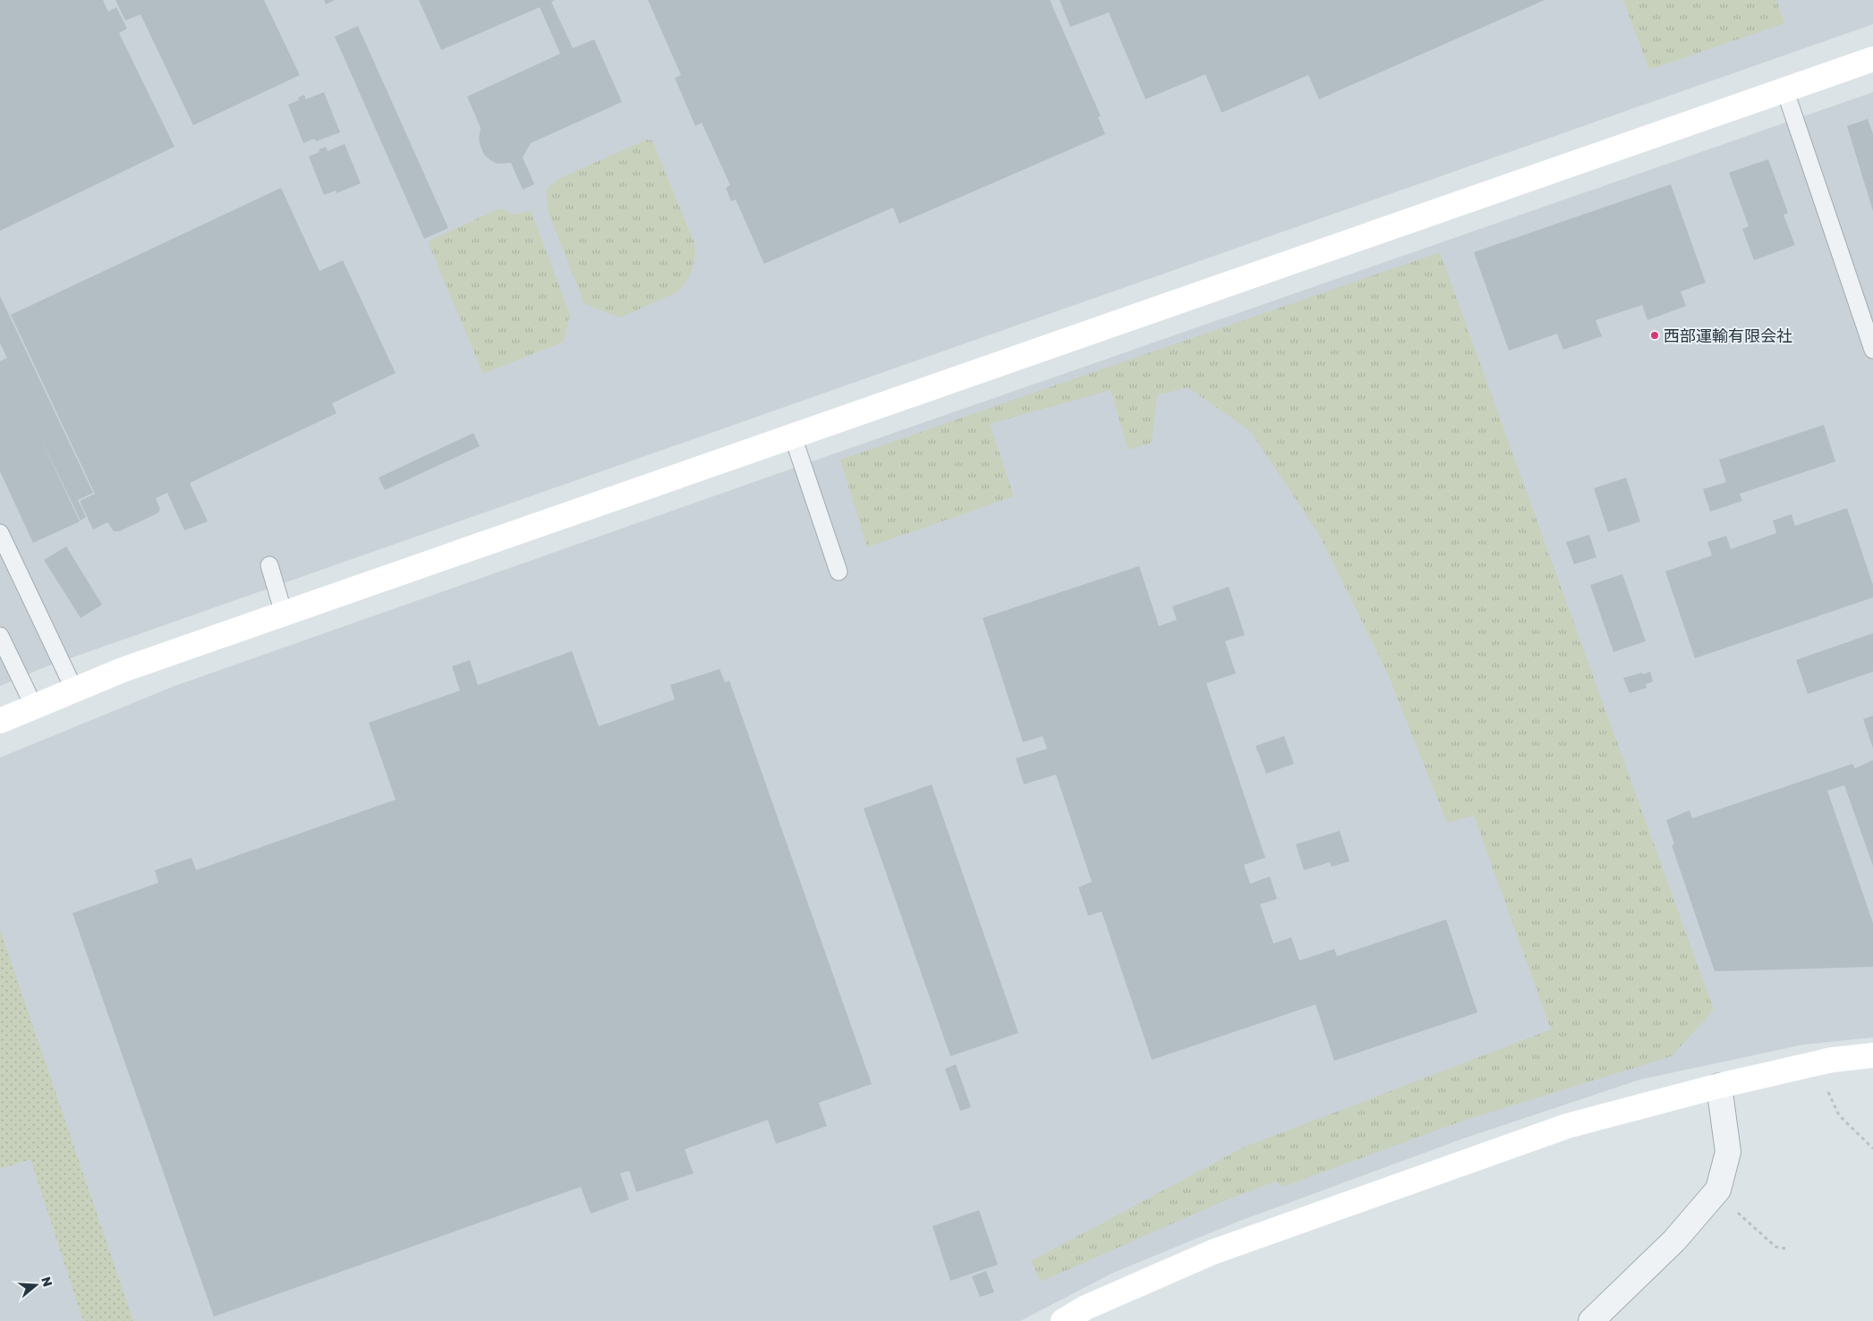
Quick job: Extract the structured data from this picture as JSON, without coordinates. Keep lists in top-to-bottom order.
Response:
{
  "places": ["西部運輸有限会社"],
  "north": "right"
}
